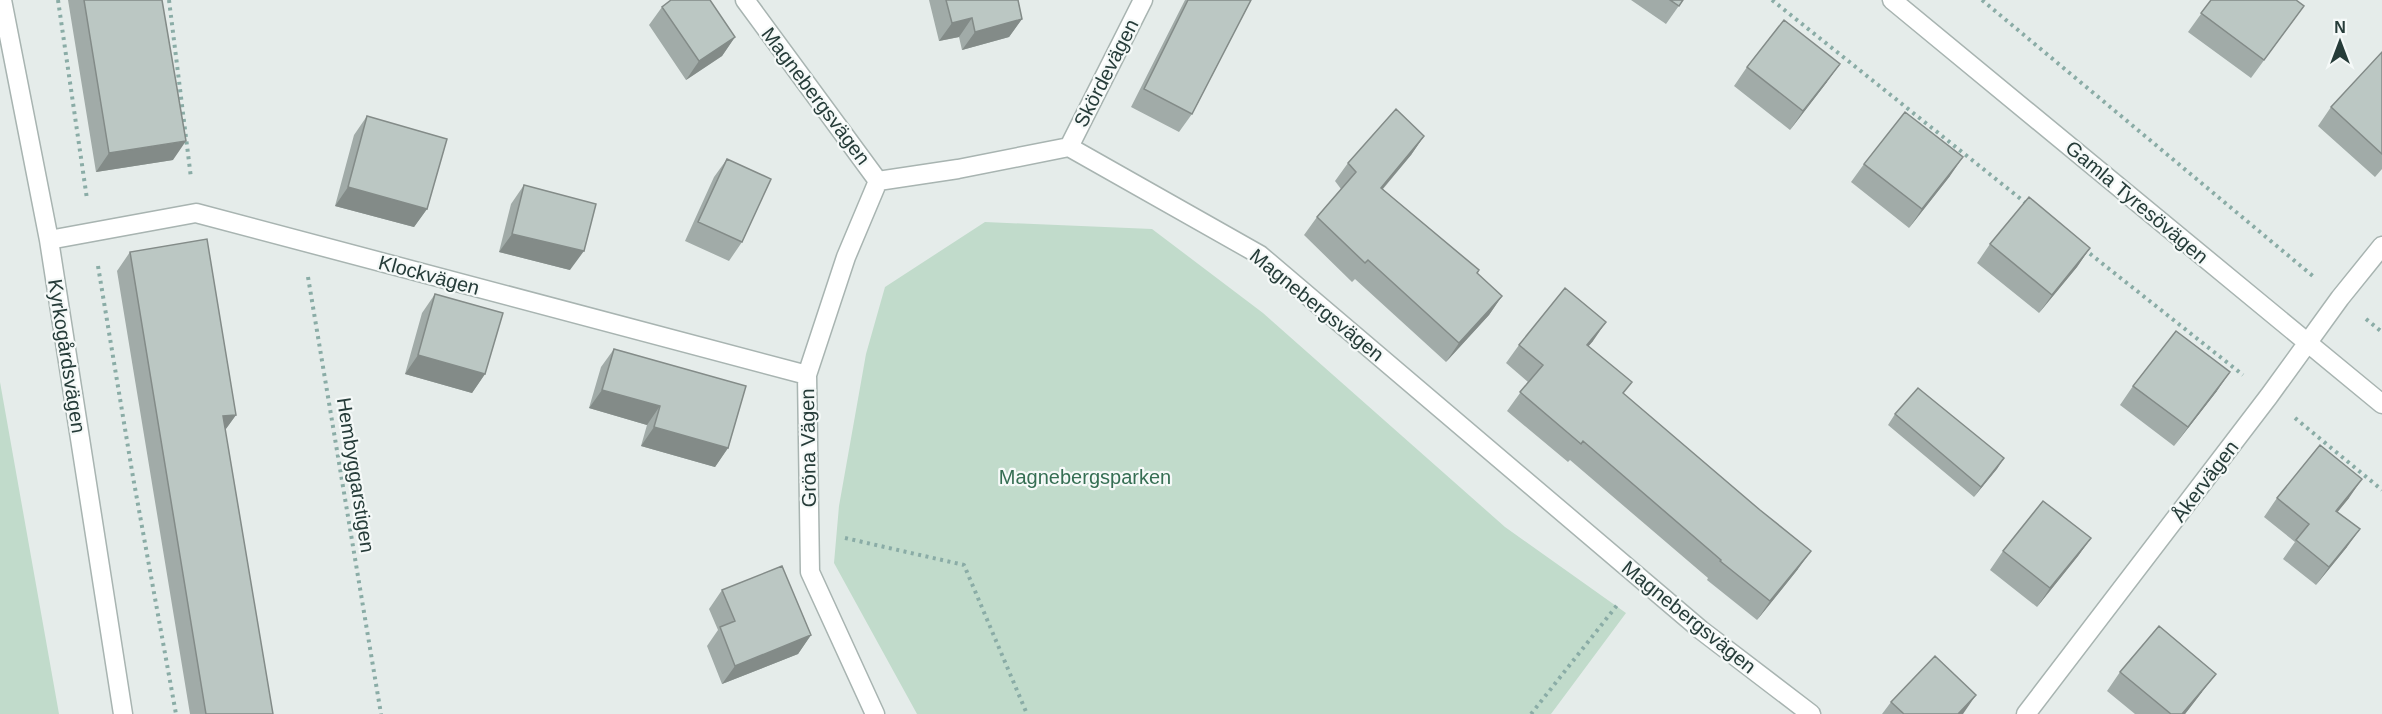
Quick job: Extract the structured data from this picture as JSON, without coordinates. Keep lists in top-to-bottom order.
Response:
{
  "streets": {
    "street": [
      "Skördevägen",
      "Magnebergsvägen",
      "Gamla Tyresövägen",
      "Klockvägen",
      "Kyrkogårdsvägen",
      "Gröna Vägen",
      "Åkervägen"
    ],
    "path": ["Hembyggarstigen"]
  },
  "crossings": [
    ["Skördevägen", "Magnebergsvägen"],
    ["Magnebergsvägen", "Gröna Vägen"],
    ["Gamla Tyresövägen", "Åkervägen"],
    ["Klockvägen", "Kyrkogårdsvägen"],
    ["Klockvägen", "Gröna Vägen"],
    ["Klockvägen", "Hembyggarstigen"]
  ],
  "parks": ["Magnebergsparken"],
  "north": "top"
}
